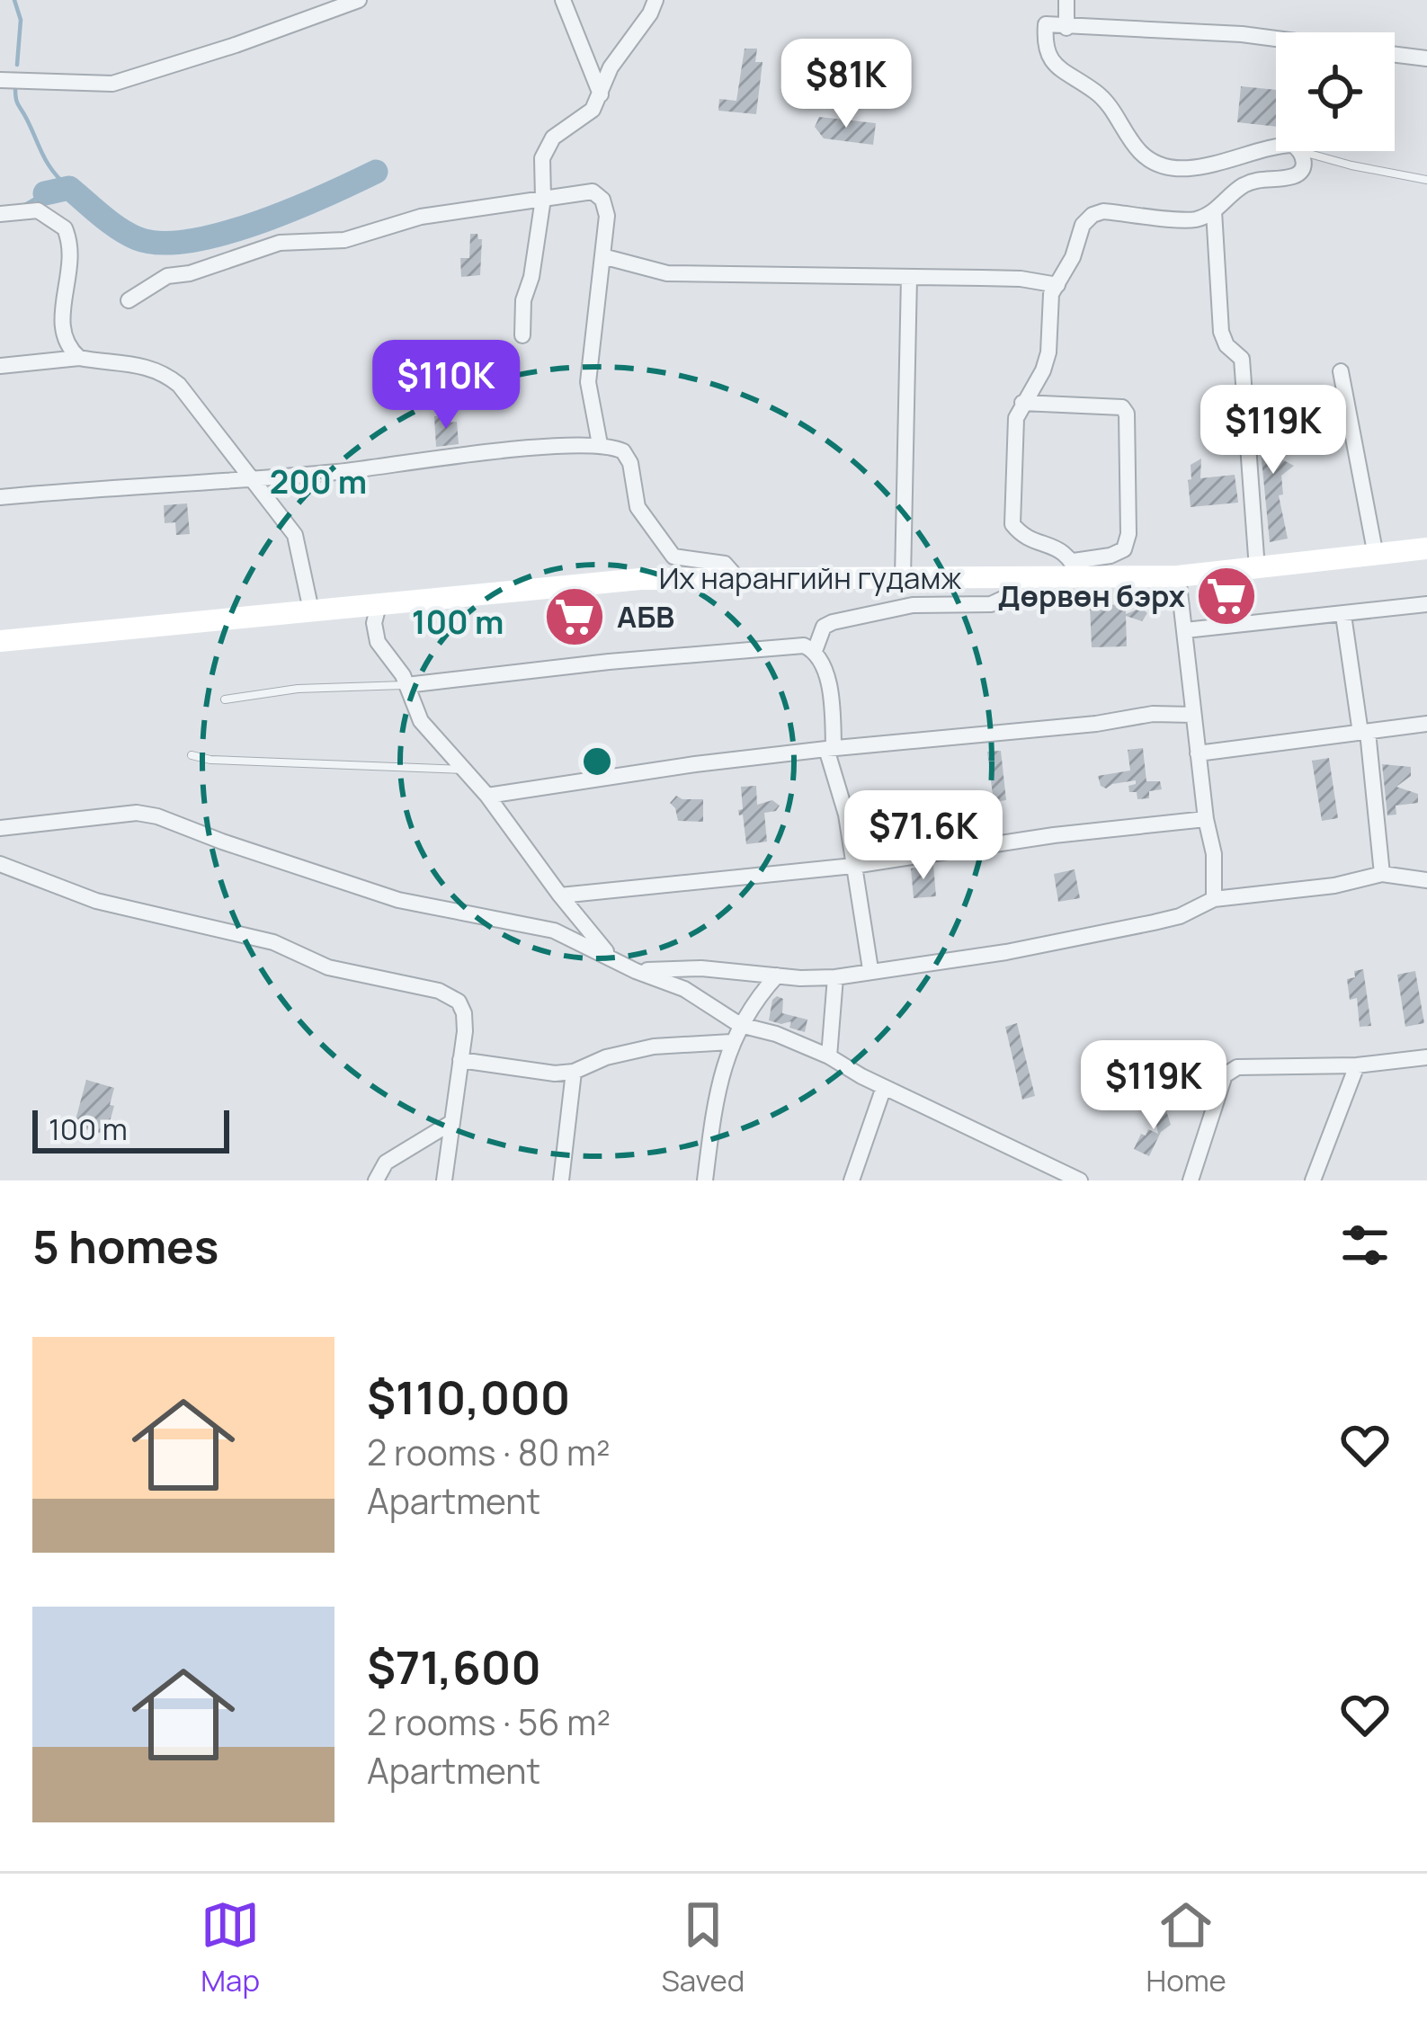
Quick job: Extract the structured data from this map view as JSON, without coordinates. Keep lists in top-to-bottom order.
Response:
{
  "streets": {
    "main road": ["Их нарангийн гудамж"]
  },
  "places": {
    "supermarket": ["Дөрвөн бэрх", "АБВ"]
  },
  "scale_bar": "100 m",
  "page": {
    "price": [
      "$81K",
      "$110K",
      "$119K",
      "$71.6K",
      "$119K"
    ],
    "scale": "100 m",
    "heading": "5 homes",
    "list": [
      {
        "name": "$110,000",
        "note": "2 rooms · 80 m² · Apartment"
      },
      {
        "name": "$71,600",
        "note": "2 rooms · 56 m² · Apartment"
      }
    ],
    "tabs": ["Map", "Saved", "Home"]
  },
  "rings": ["200 m", "100 m"]
}
